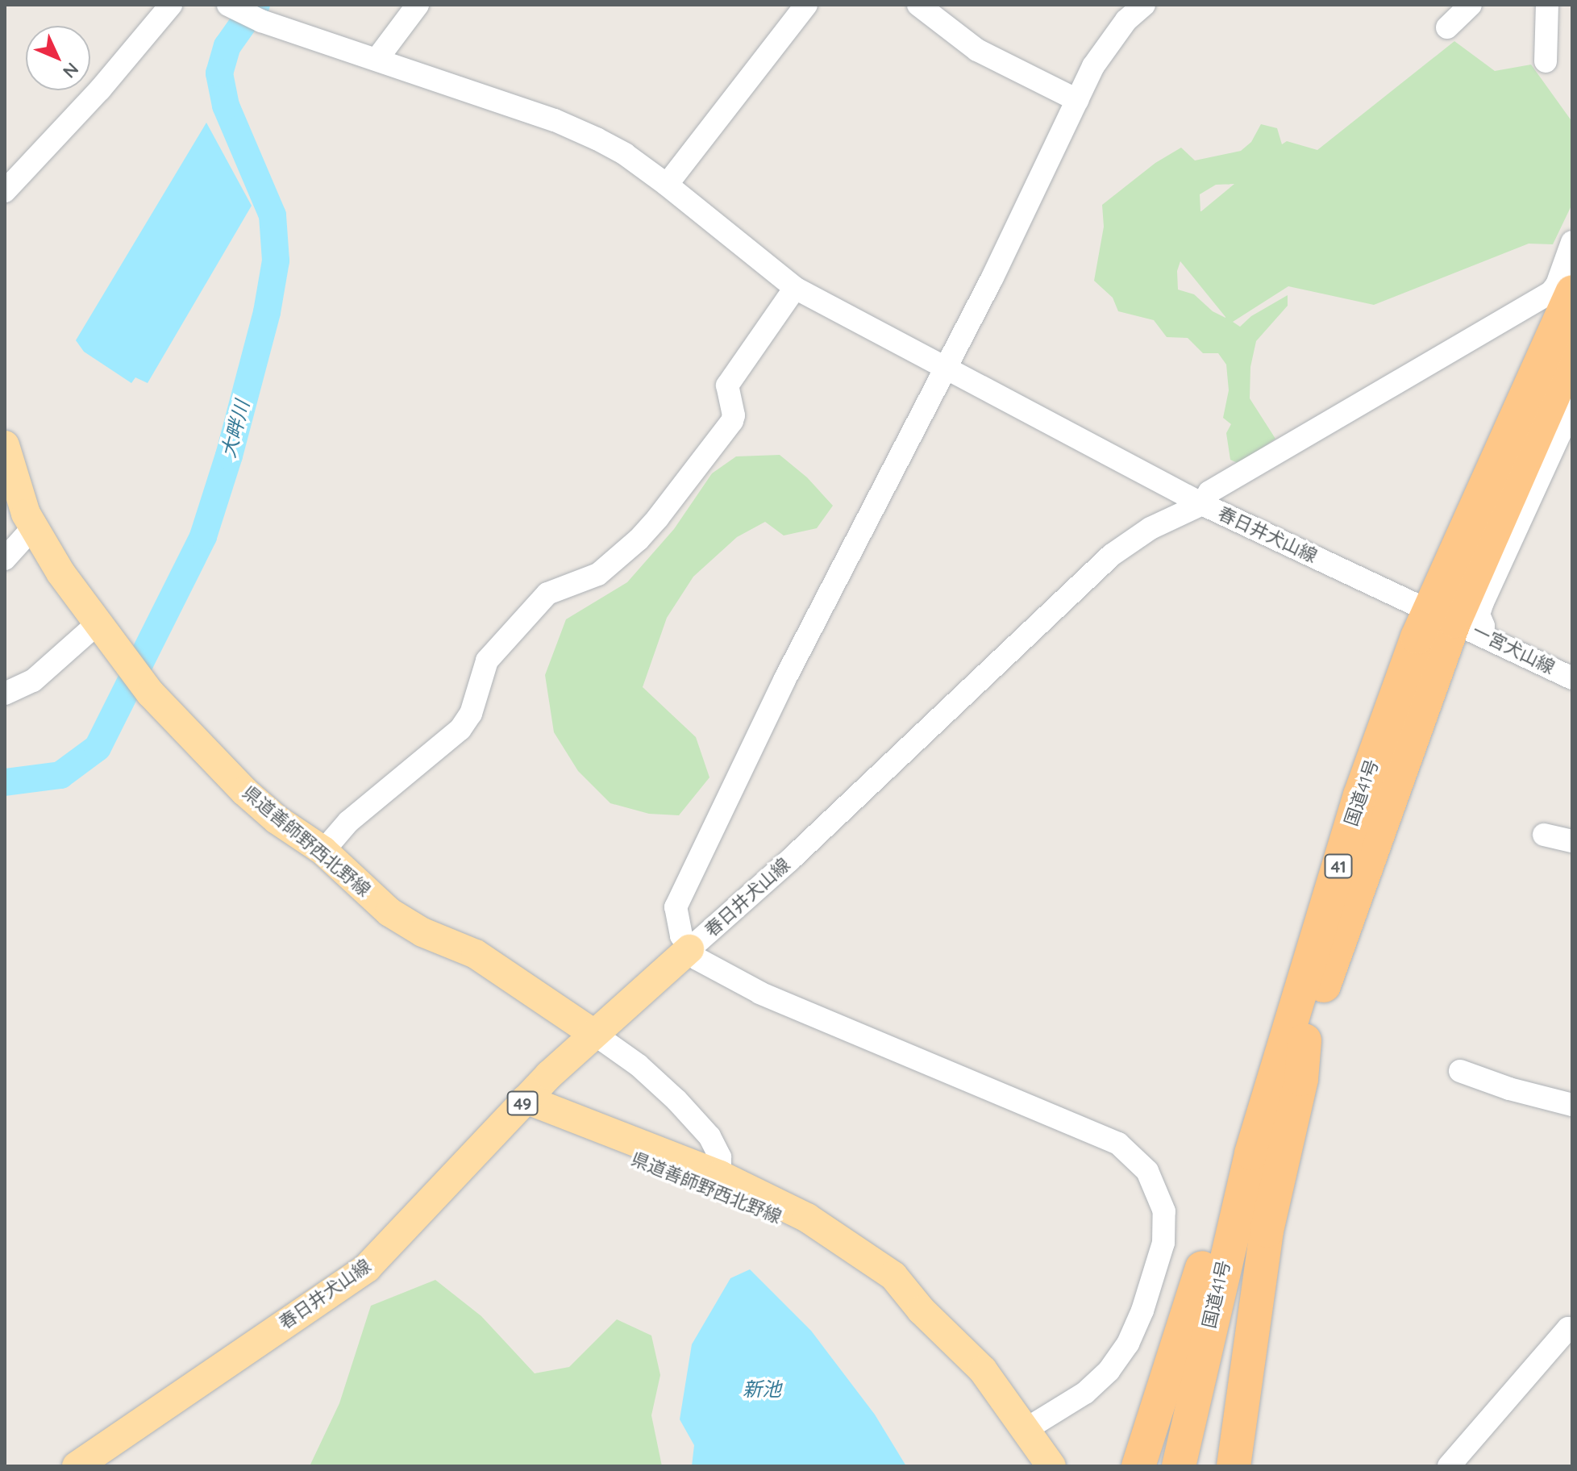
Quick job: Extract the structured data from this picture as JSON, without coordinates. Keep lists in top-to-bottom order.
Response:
{
  "streets": {
    "highway": ["国道41号", "41"],
    "main road": ["春日井犬山線", "県道善師野西北野線", "49"],
    "street": ["一宮犬山線"]
  },
  "crossings": [
    ["春日井犬山線", "一宮犬山線"],
    ["春日井犬山線", "国道41号"],
    ["春日井犬山線", "県道善師野西北野線"],
    ["一宮犬山線", "国道41号"]
  ],
  "water": ["大畔川", "新池"],
  "north": "bottom right"
}
